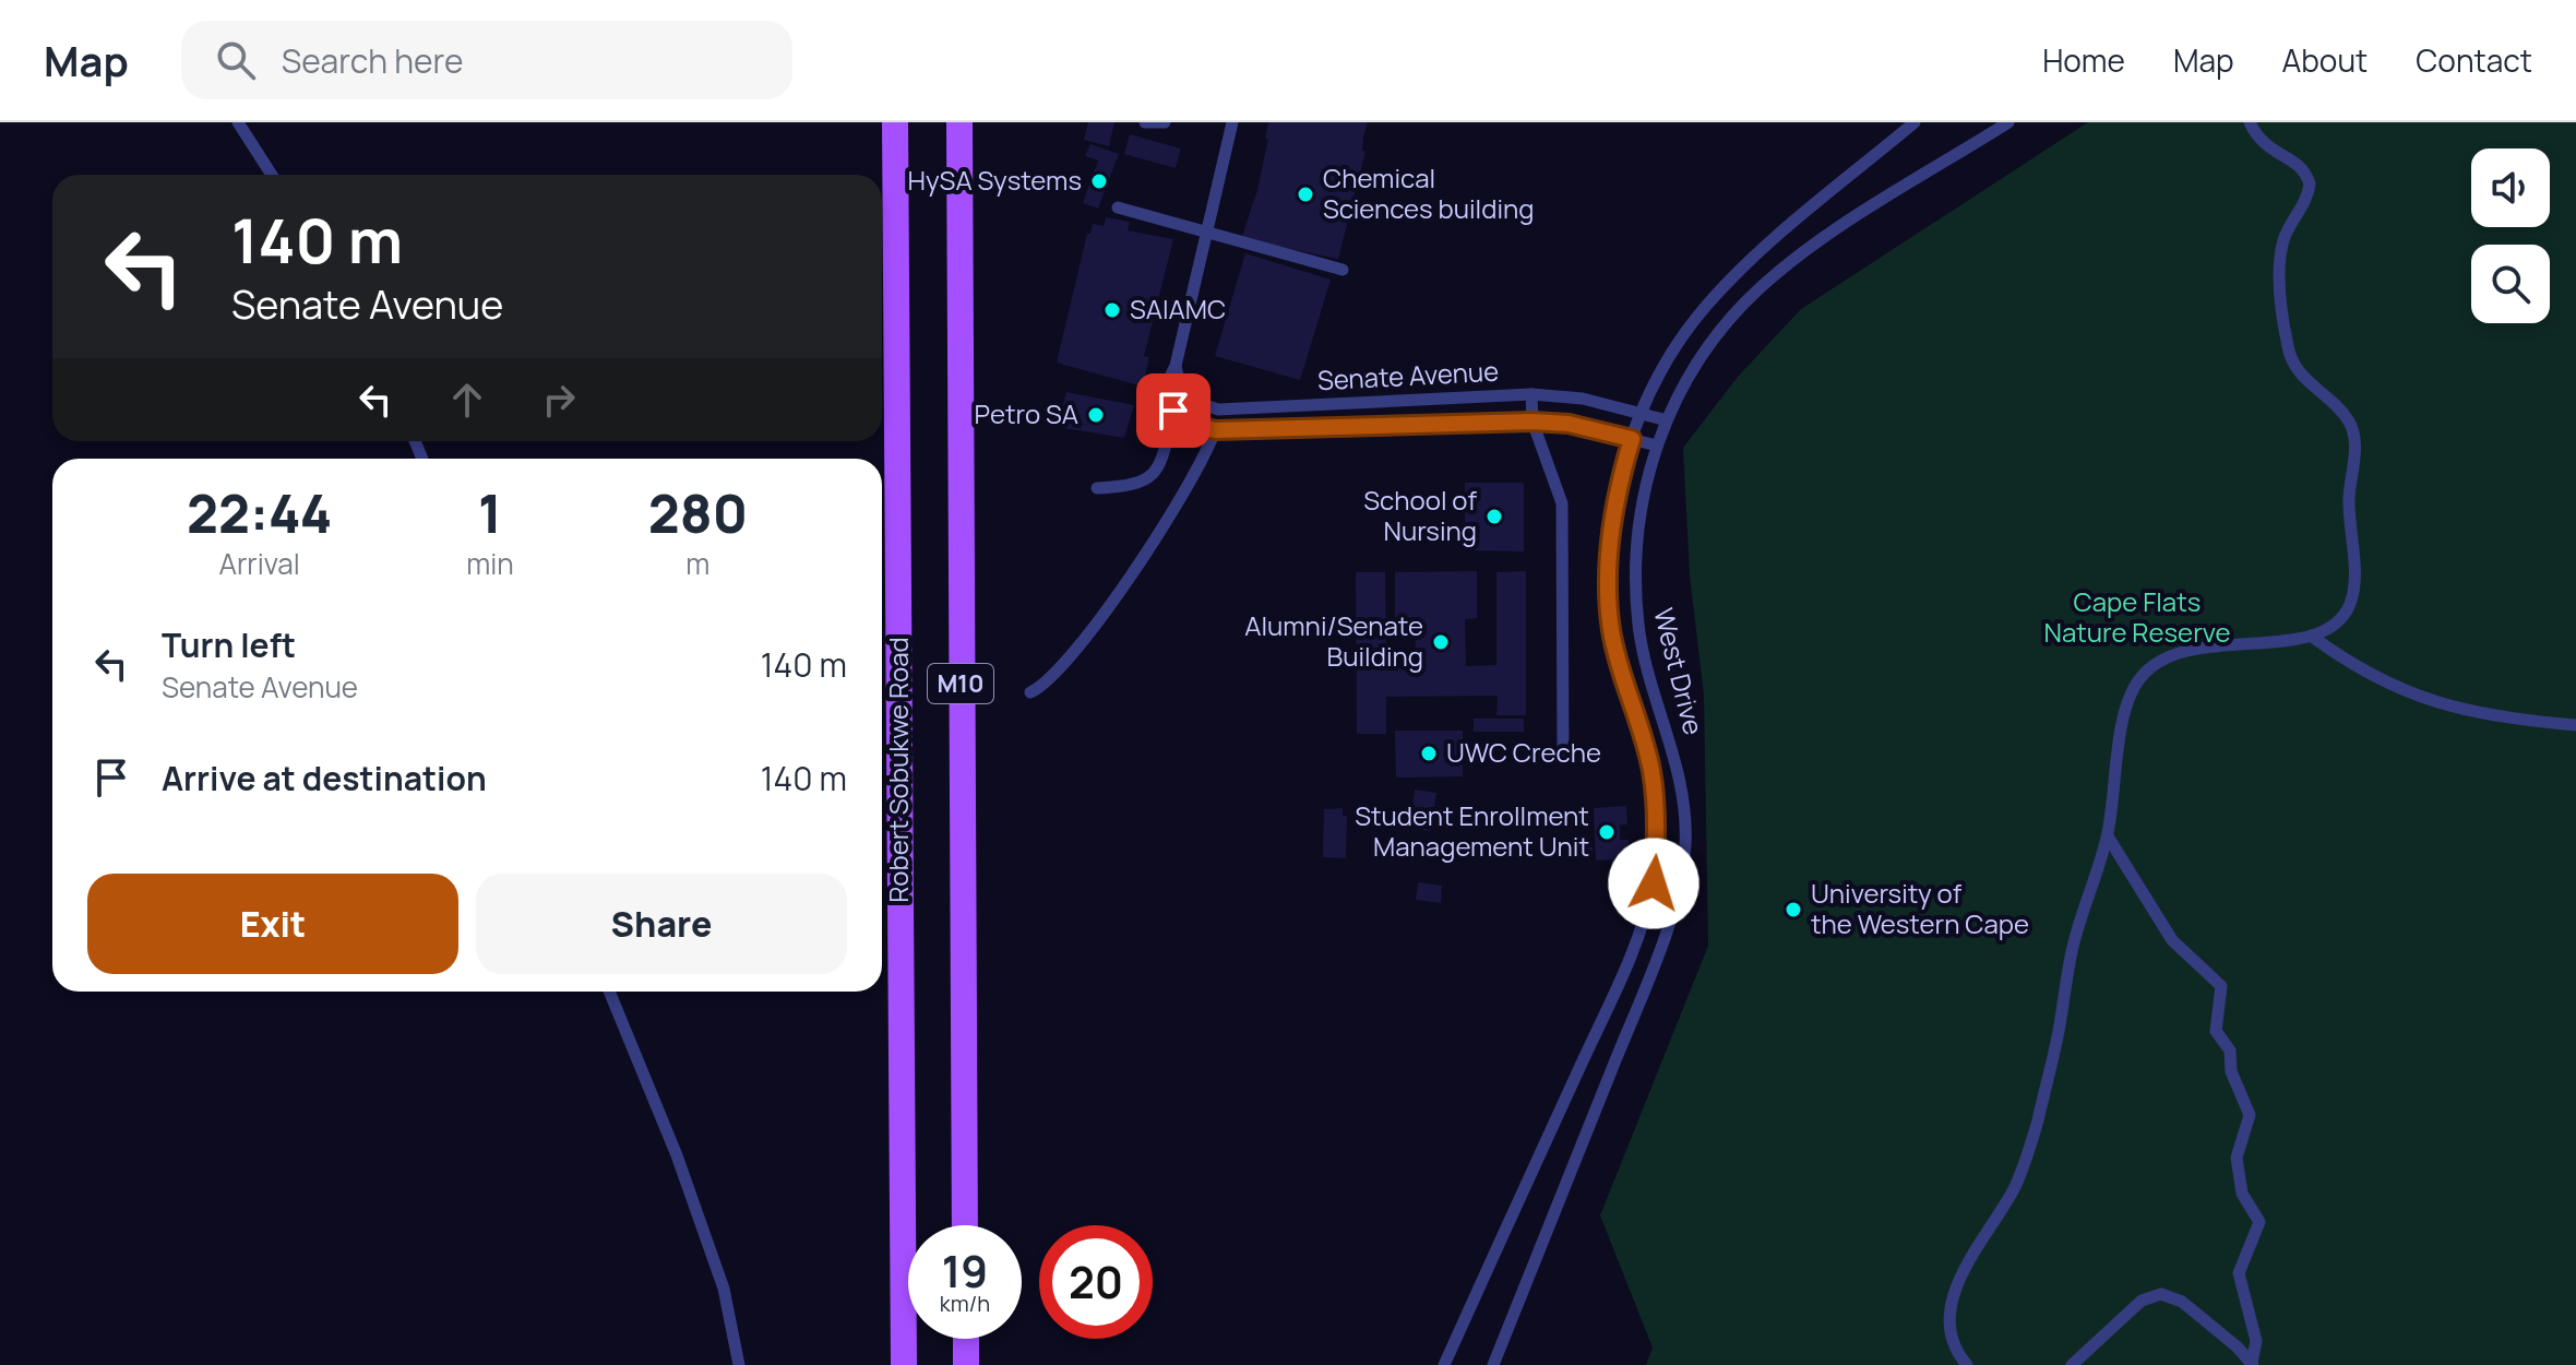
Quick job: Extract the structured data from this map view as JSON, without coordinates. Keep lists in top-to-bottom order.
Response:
{
  "streets": {
    "main road": ["M10", "Robert Sobukwe Road"],
    "lane": ["Senate Avenue", "West Drive"]
  },
  "crossings": [
    ["Senate Avenue", "West Drive"]
  ],
  "parks": ["Cape Flats Nature Reserve"],
  "places": [
    "HySA Systems",
    "Chemical Sciences building",
    "SAIAMC",
    "Petro SA",
    "School of Nursing",
    "Alumni/Senate Building",
    "UWC Creche",
    "Student Enrollment Management Unit",
    "University of the Western Cape"
  ],
  "page": {
    "header": "Map",
    "search": "Search here",
    "nav": [
      "Home",
      "Map",
      "About",
      "Contact"
    ],
    "turn": ["140 m", "Senate Avenue"],
    "eta": [
      "22:44",
      "Arrival",
      "1",
      "min",
      "280",
      "m"
    ],
    "list": [
      {
        "name": "Turn left",
        "note": "Senate Avenue",
        "value": "140 m"
      },
      {
        "name": "Arrive at destination",
        "value": "140 m"
      }
    ],
    "buttons": ["Exit", "Share"],
    "speed": "19 km/h",
    "limit": "20"
  }
}
